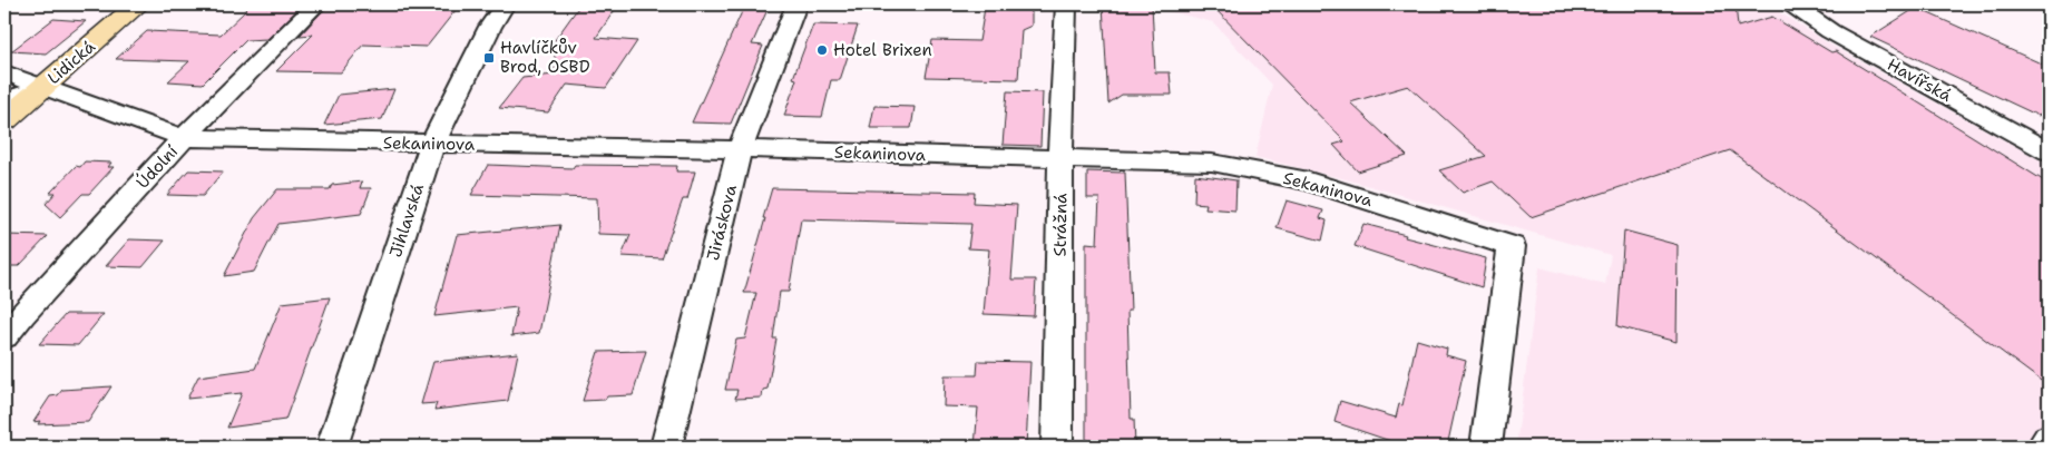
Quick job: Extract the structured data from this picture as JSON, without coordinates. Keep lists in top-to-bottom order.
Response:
{
  "streets": {
    "main road": ["Lidická"],
    "street": [
      "Havířská",
      "Sekaninova",
      "Údolní",
      "Jihlavská",
      "Jiráskova",
      "Strážná"
    ]
  },
  "crossings": [
    ["Lidická", "Sekaninova"],
    ["Sekaninova", "Údolní"],
    ["Sekaninova", "Jihlavská"],
    ["Sekaninova", "Jiráskova"],
    ["Sekaninova", "Strážná"]
  ],
  "places": {
    "other": ["Hotel Brixen"],
    "transit": ["Havlíčkův Brod, OSBD"]
  }
}
